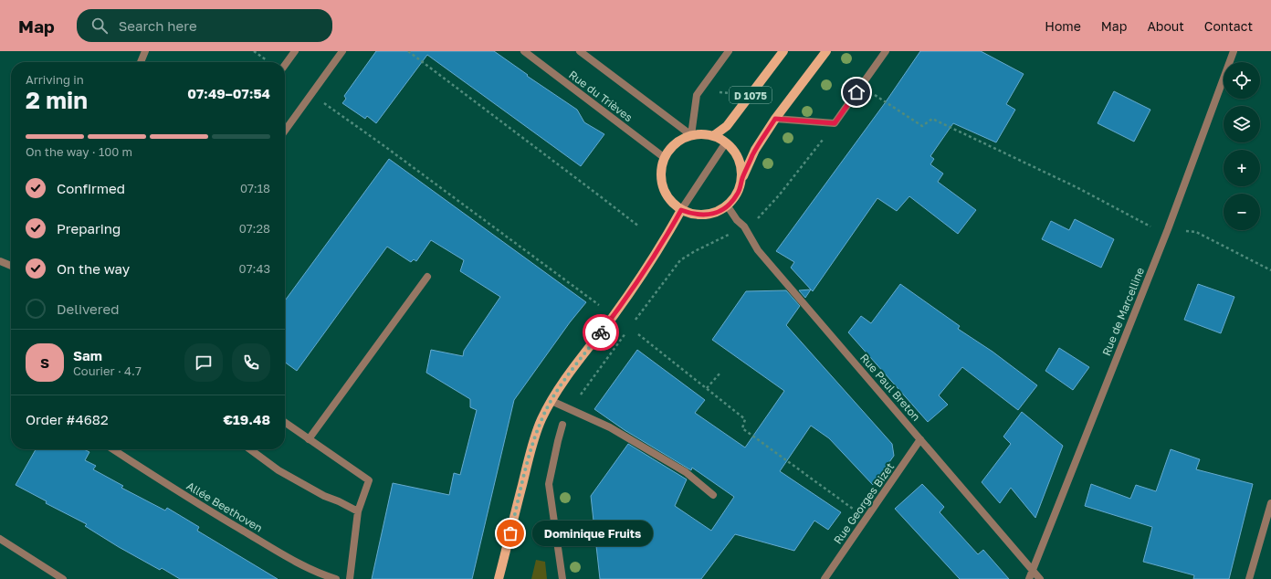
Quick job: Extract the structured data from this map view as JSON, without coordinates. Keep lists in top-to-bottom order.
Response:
{
  "streets": {
    "main road": ["D 1075"],
    "street": [
      "Rue du Trièves",
      "Rue de Marcelline",
      "Rue Paul Breton",
      "Rue Georges Bizet",
      "Allée Beethoven"
    ]
  },
  "crossings": [
    ["Rue de Marcelline", "Rue Paul Breton"],
    ["Rue Paul Breton", "Rue Georges Bizet"]
  ],
  "places": ["Dominique Fruits"],
  "page": {
    "header": "Map",
    "search": "Search here",
    "nav": [
      "Home",
      "Map",
      "About",
      "Contact"
    ],
    "map_buttons": ["+", "−"],
    "heading": ["2 min", "Arriving in", "07:49–07:54"],
    "panel": [
      "Sam",
      "Courier · 4.7",
      "Order #4682",
      "€19.48"
    ],
    "bar": "On the way · 100 m",
    "list": [
      ["Confirmed", "07:18"],
      ["Preparing", "07:28"],
      ["On the way", "07:43"],
      "Delivered"
    ],
    "round": "S",
    "bubble": "Dominique Fruits"
  }
}
